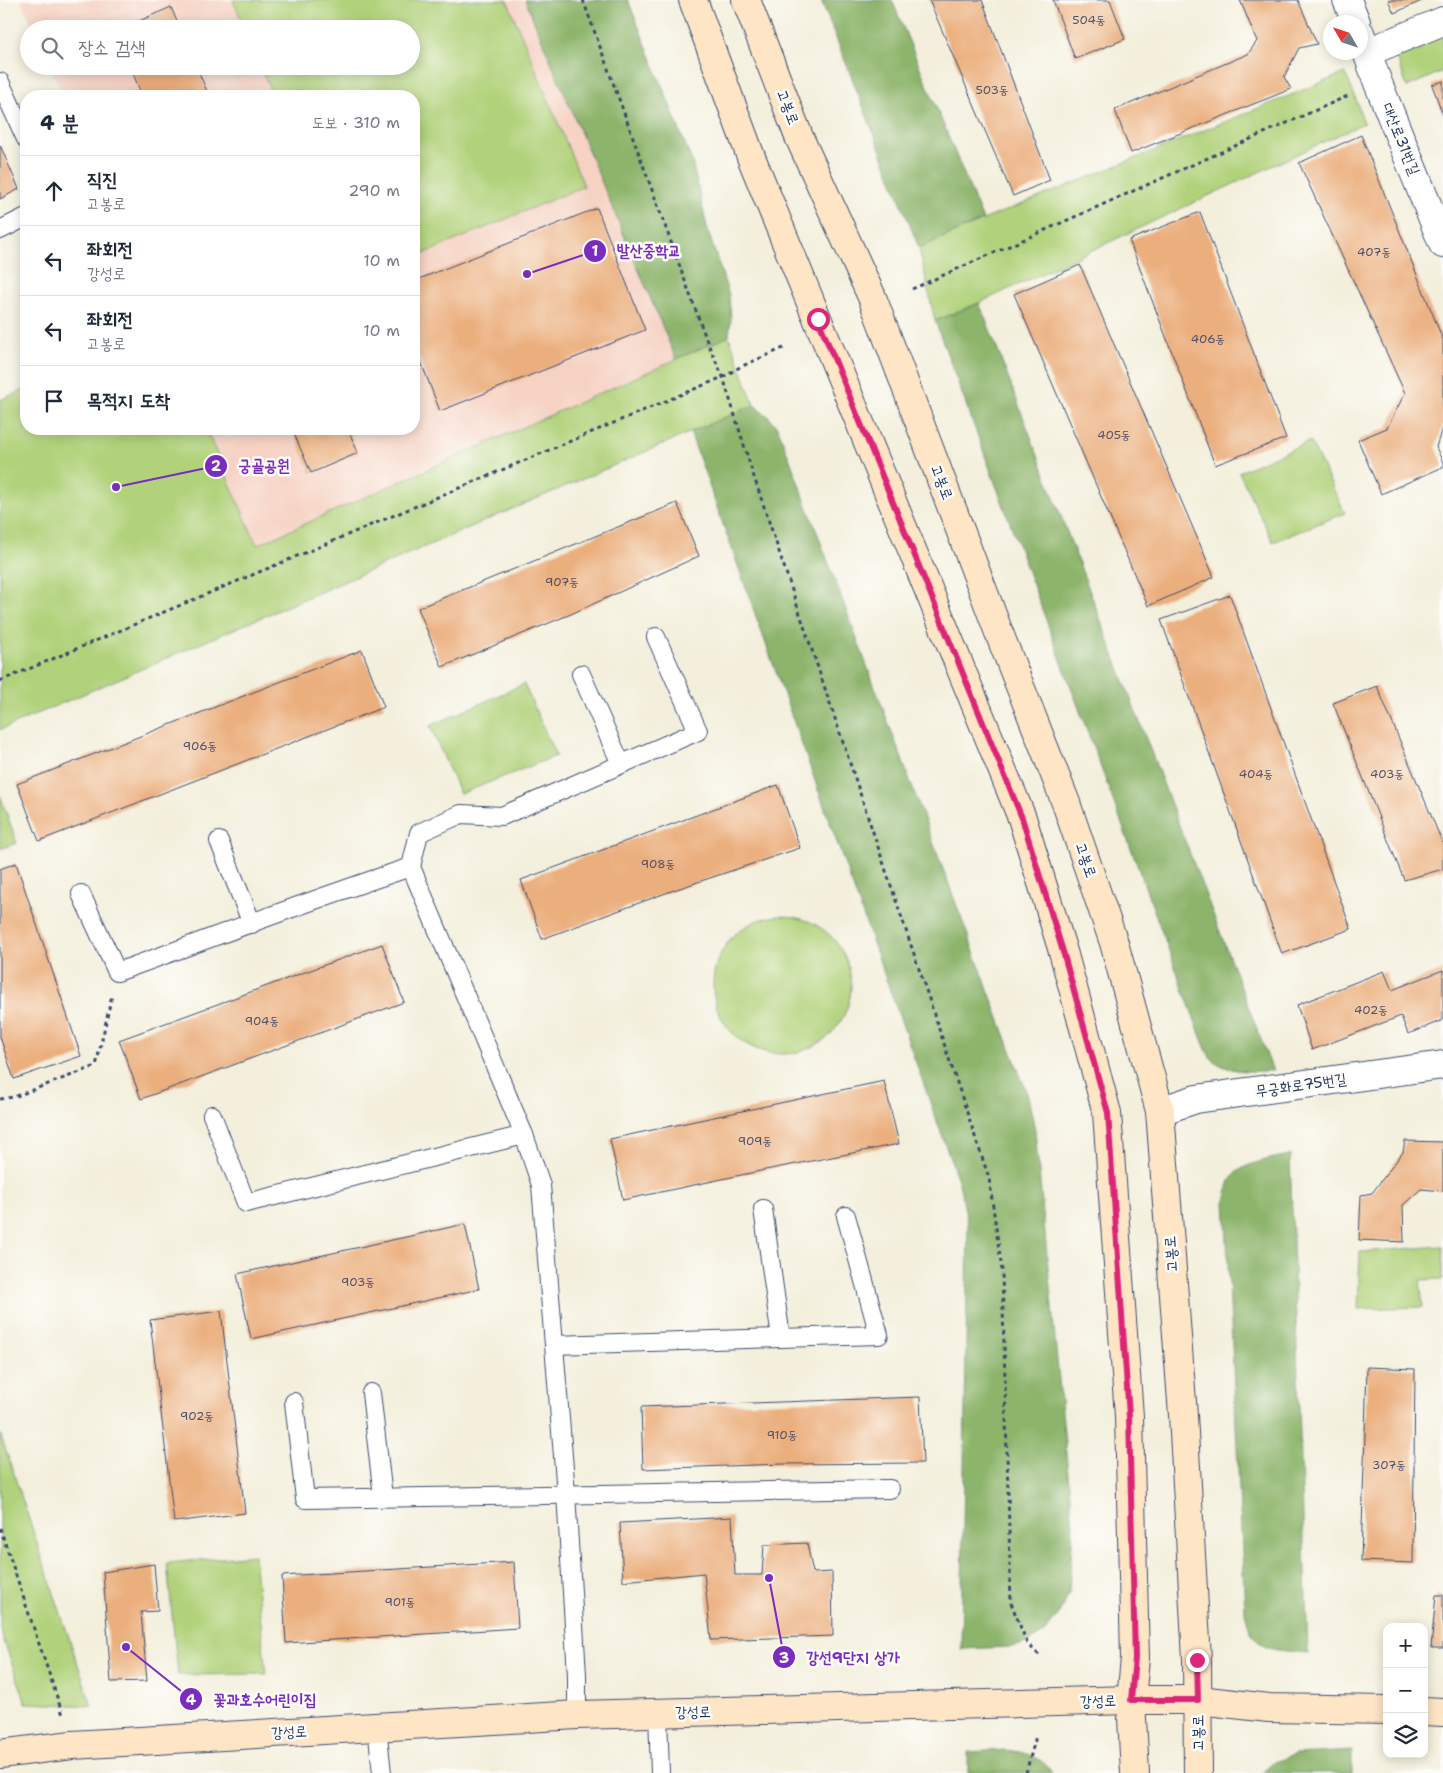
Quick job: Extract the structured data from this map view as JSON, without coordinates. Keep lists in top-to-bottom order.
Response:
{
  "streets": {
    "main road": ["고봉로", "강성로"],
    "street": ["대산로31번길", "무궁화로75번길"]
  },
  "crossings": [
    ["고봉로", "무궁화로75번길"],
    ["고봉로", "강성로"]
  ],
  "places": [
    "발산중학교",
    "궁골공원",
    "강선9단지 상가",
    "꽃과호수어린이집"
  ],
  "house_numbers": [
    "504동",
    "503동",
    "407동",
    "406동",
    "405동",
    "907동",
    "906동",
    "404동",
    "403동",
    "908동",
    "402동",
    "904동",
    "909동",
    "903동",
    "902동",
    "910동",
    "307동",
    "901동"
  ],
  "north": "top left",
  "page": {
    "search": "장소 검색",
    "heading": ["4 분", "도보 · 310 m"],
    "list": [
      ["직진", "고봉로", "290 m"],
      ["좌회전", "강성로", "10 m"],
      ["좌회전", "고봉로", "10 m"],
      "목적지 도착"
    ],
    "map_buttons": ["+", "−"]
  }
}
